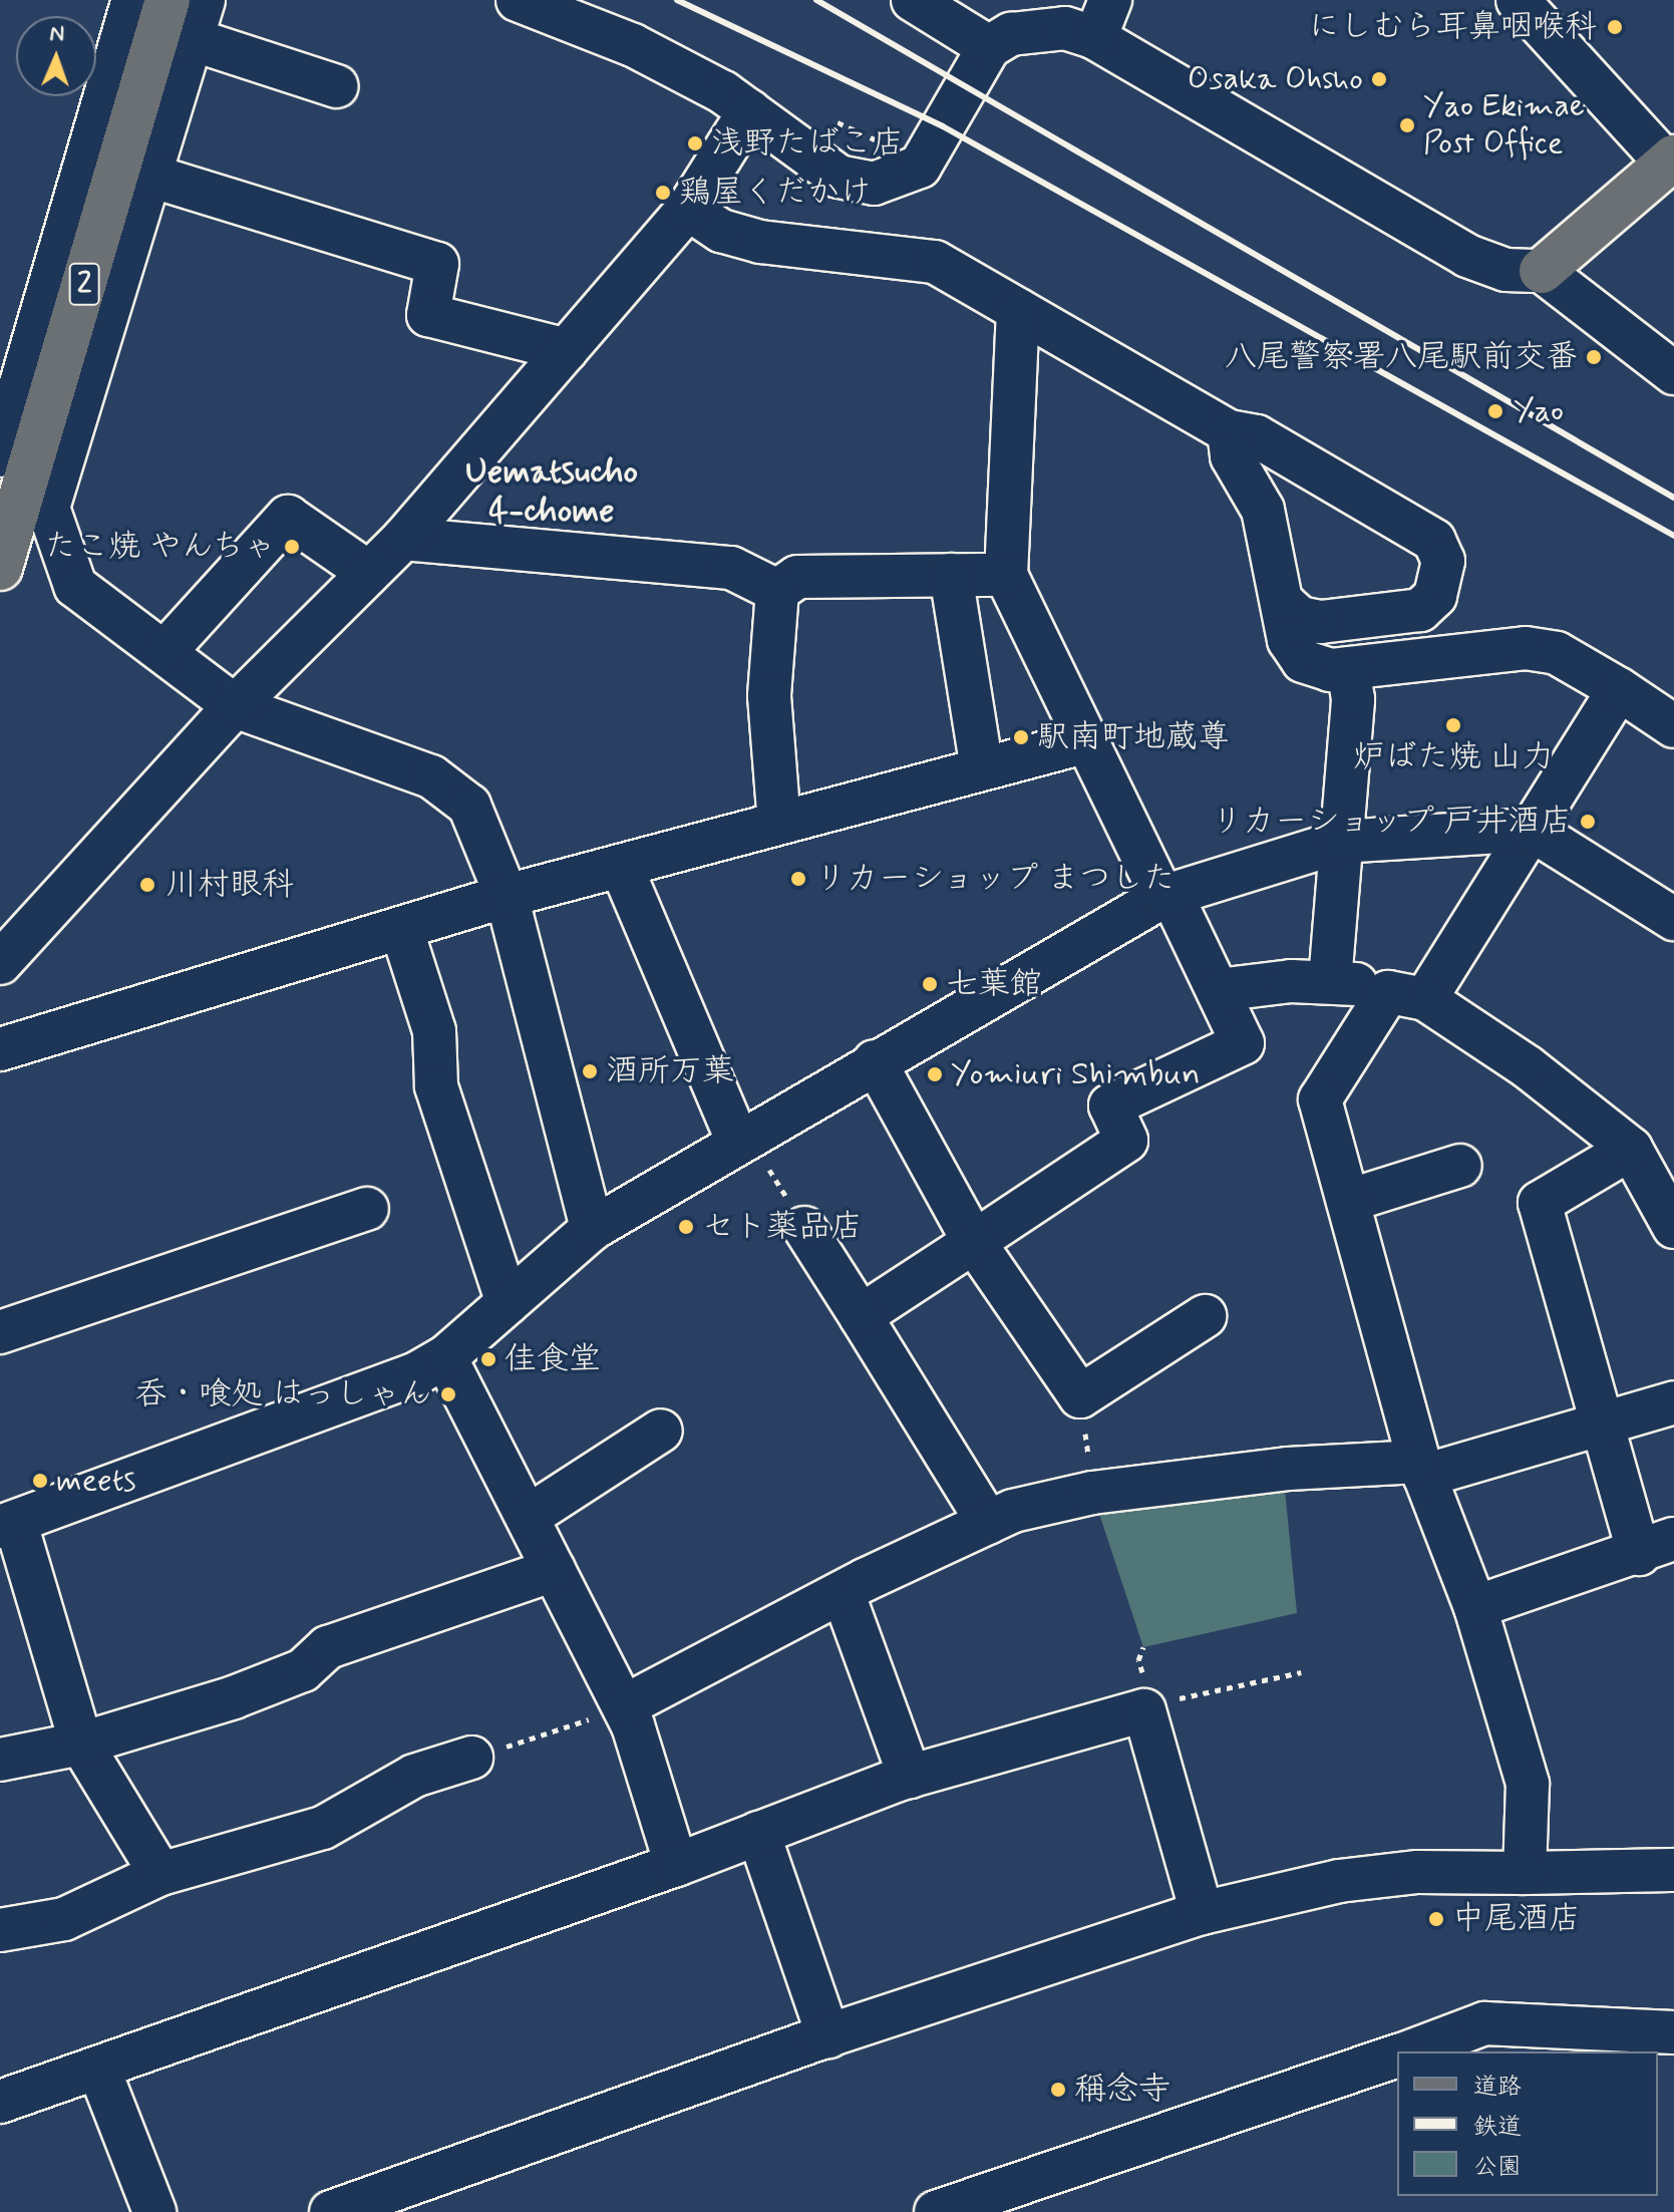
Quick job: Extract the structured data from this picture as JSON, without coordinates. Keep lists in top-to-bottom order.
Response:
{
  "streets": {
    "main road": ["2"]
  },
  "districts": ["Uematsucho 4-chome"],
  "places": [
    "にしむら耳鼻咽喉科",
    "Osaka Ohsho",
    "Yao Ekimae Post Office",
    "浅野たばこ店",
    "鶏屋くだかけ",
    "八尾警察署八尾駅前交番",
    "Yao",
    "たこ焼 やんちゃ",
    "炉ばた焼 山力",
    "駅南町地蔵尊",
    "リカーショップ 戸井酒店",
    "リカーショップ まつした",
    "川村眼科",
    "七葉館",
    "酒所万葉",
    "Yomiuri Shimbun",
    "セト薬品店",
    "佳食堂",
    "呑・喰処 はっしゃん",
    "meets",
    "中尾酒店",
    "稱念寺"
  ],
  "legend": ["道路", "鉄道", "公園"],
  "north": "top"
}
